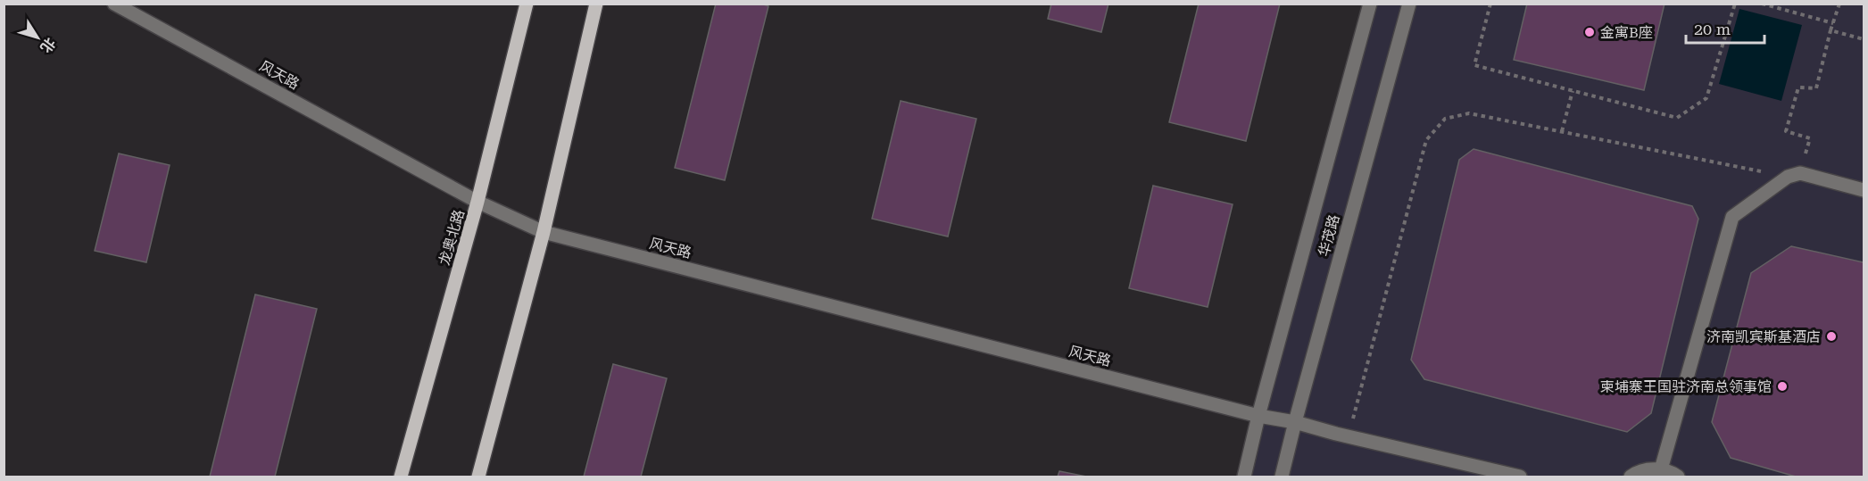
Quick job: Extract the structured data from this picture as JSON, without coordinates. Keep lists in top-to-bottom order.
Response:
{
  "streets": {
    "main road": ["龙奥北路"],
    "street": ["风天路", "华茂路"]
  },
  "crossings": [
    ["风天路", "华茂路"],
    ["风天路", "龙奥北路"]
  ],
  "places": ["金寓B座", "济南凯宾斯基酒店", "柬埔寨王国驻济南总领事馆"],
  "scale_bar": "20 m",
  "north": "bottom right"
}
